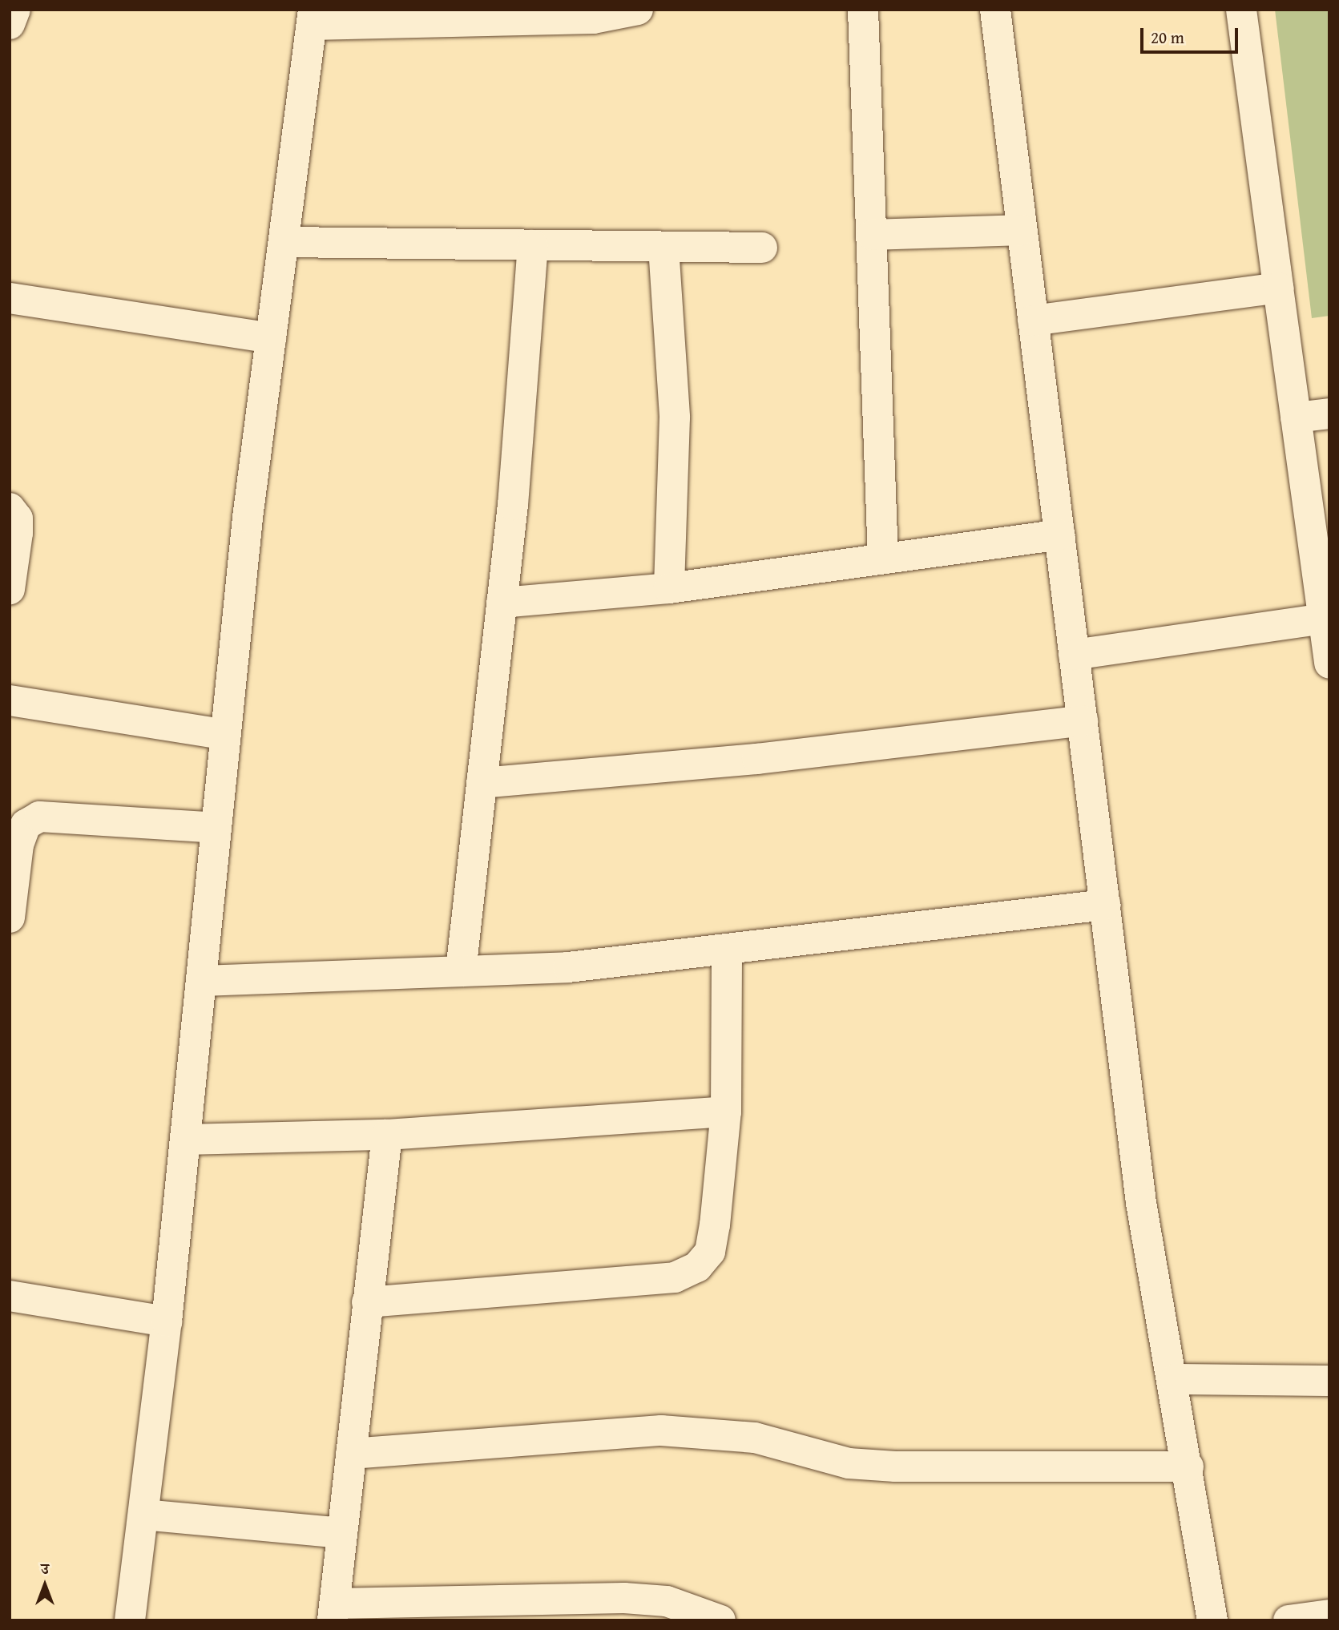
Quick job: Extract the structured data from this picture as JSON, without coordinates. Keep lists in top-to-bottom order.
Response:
{
  "scale_bar": "20 m",
  "north": "top"
}
